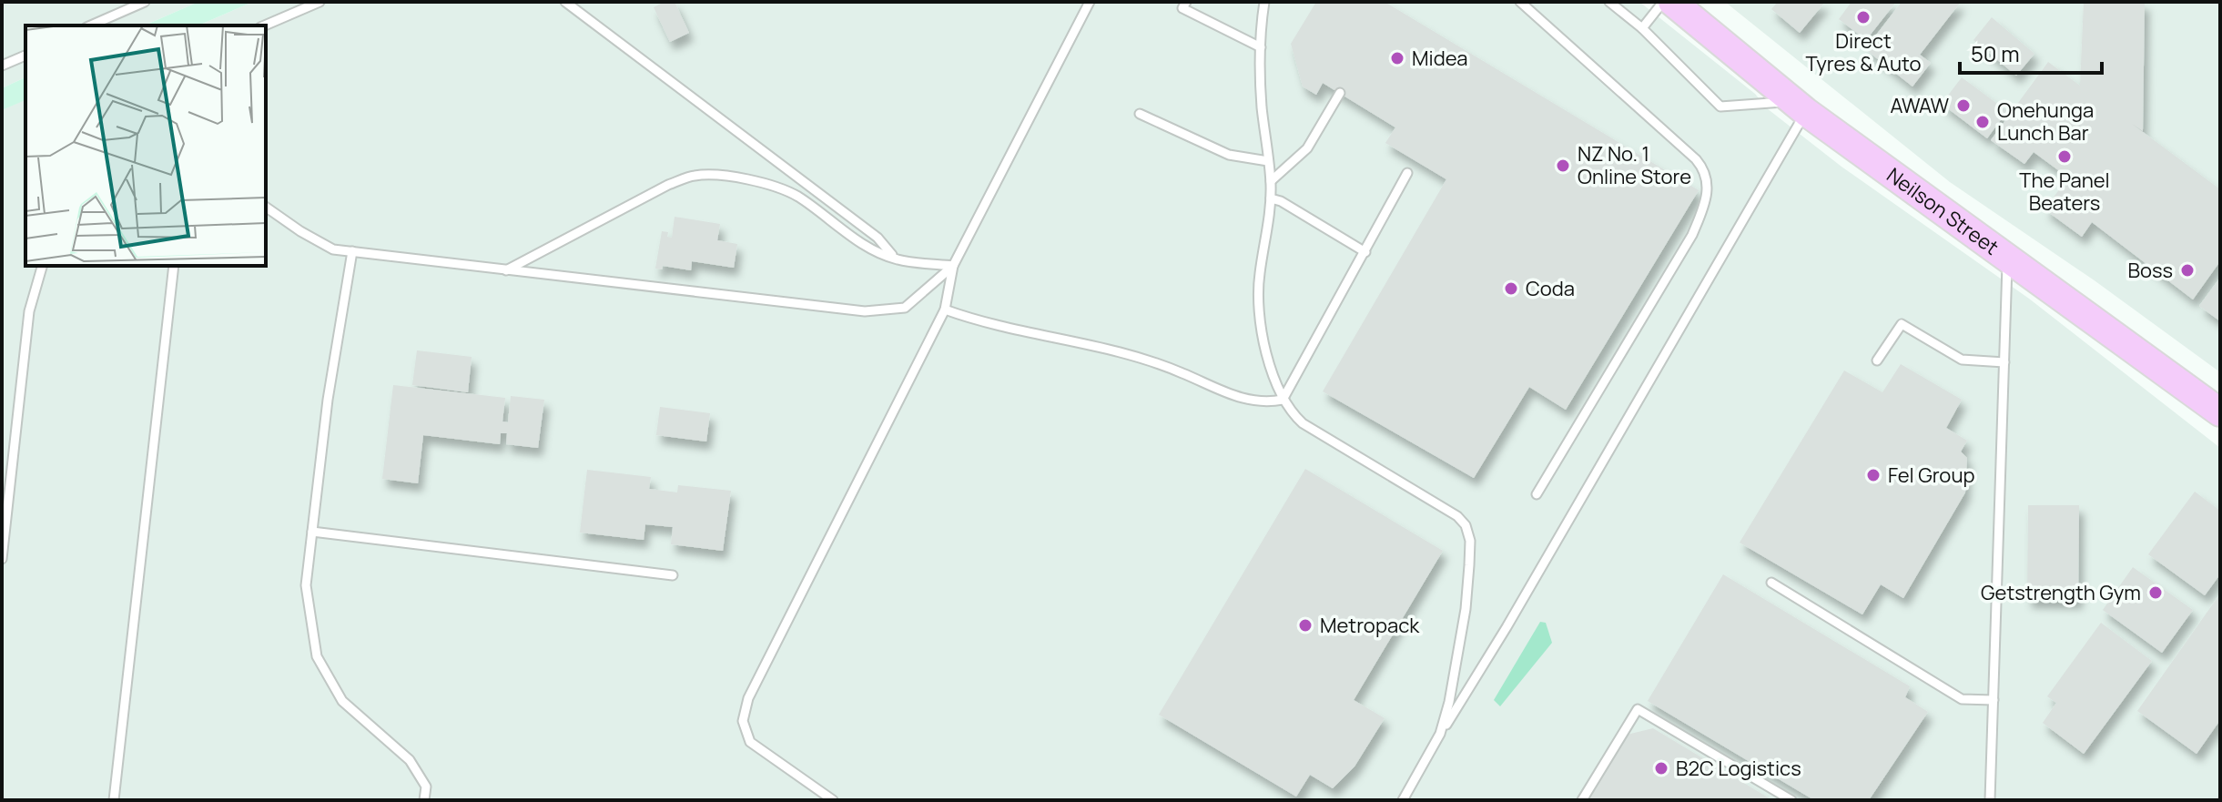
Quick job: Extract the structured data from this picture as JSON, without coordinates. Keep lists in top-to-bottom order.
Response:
{
  "streets": {
    "main road": ["Neilson Street"]
  },
  "places": [
    "Direct Tyres & Auto",
    "Midea",
    "AWAW",
    "Onehunga Lunch Bar",
    "The Panel Beaters",
    "NZ No. 1 Online Store",
    "Boss",
    "Coda",
    "Fel Group",
    "Getstrength Gym",
    "Metropack",
    "B2C Logistics"
  ],
  "scale_bar": "50 m"
}
